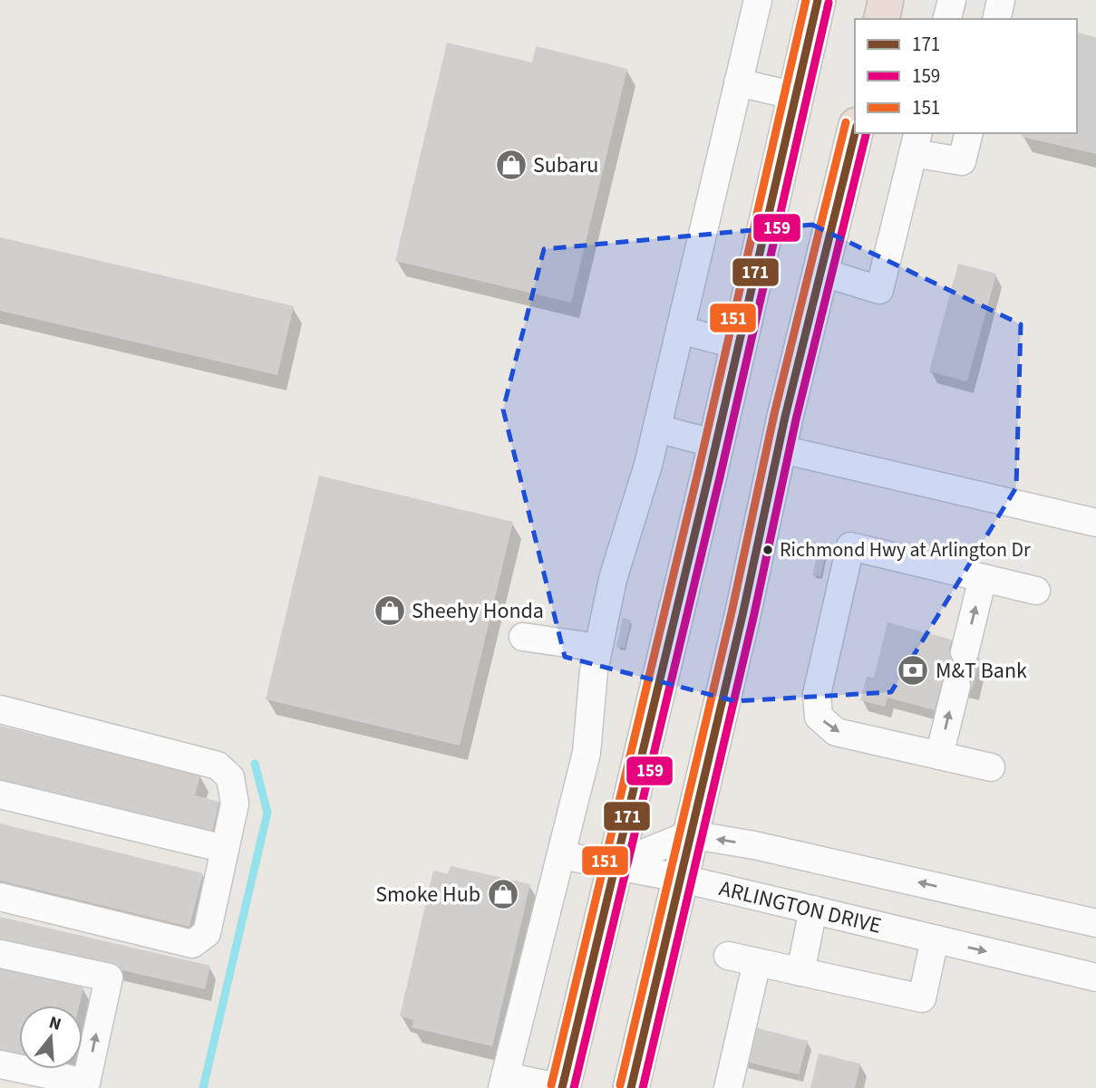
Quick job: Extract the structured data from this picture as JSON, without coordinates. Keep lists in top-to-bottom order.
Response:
{
  "streets": {
    "street": ["ARLINGTON DRIVE"]
  },
  "places": {
    "shop": ["Subaru", "Sheehy Honda", "Smoke Hub"],
    "other": ["Richmond Hwy at Arlington Dr"],
    "bank": ["M&T Bank"]
  },
  "lines": ["transit line 171", "transit line 151", "transit line 159"],
  "legend": ["171", "159", "151"],
  "north": "top"
}
